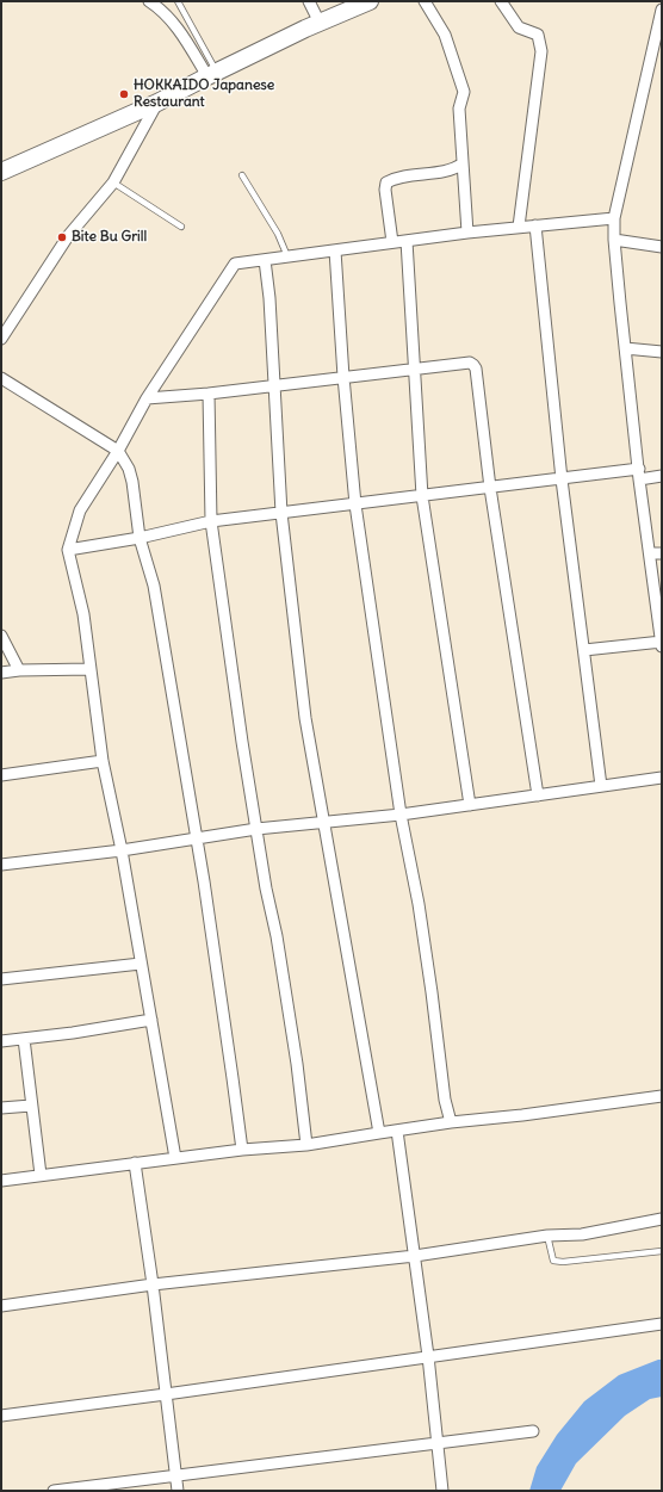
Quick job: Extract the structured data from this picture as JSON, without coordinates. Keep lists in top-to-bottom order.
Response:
{
  "places": ["HOKKAIDO Japanese Restaurant", "Bite Bu Grill"]
}
